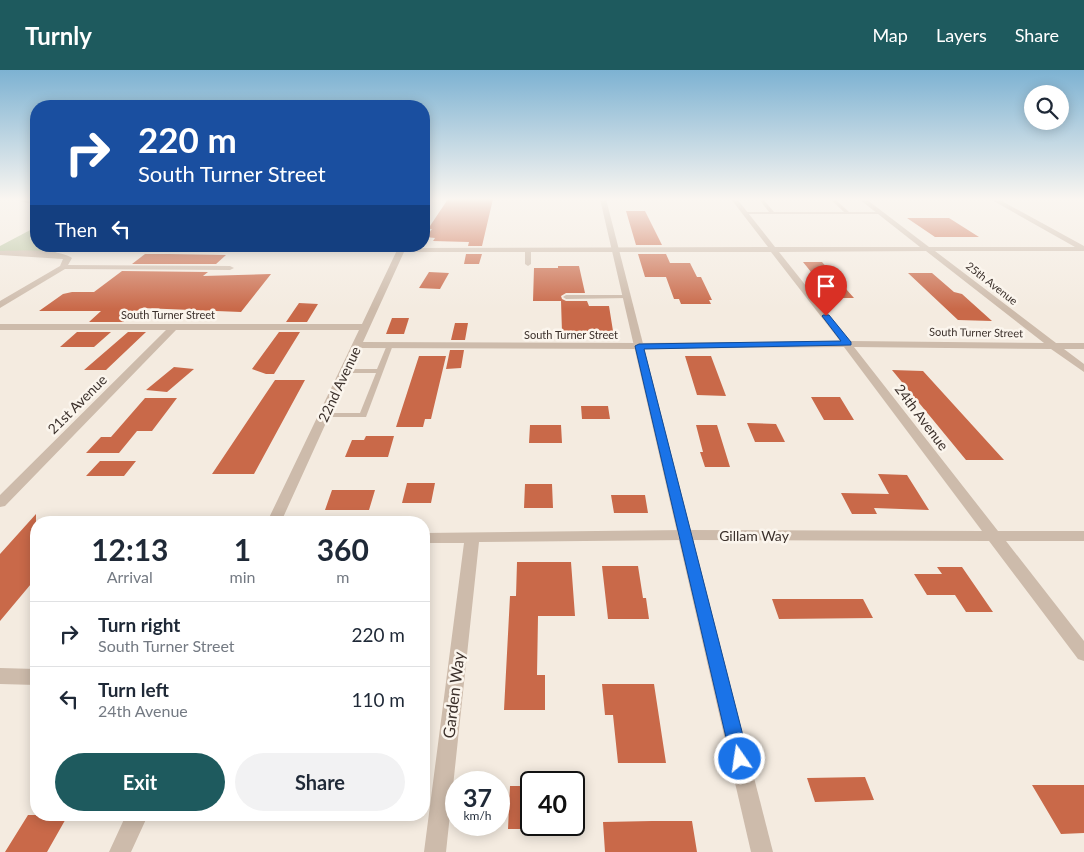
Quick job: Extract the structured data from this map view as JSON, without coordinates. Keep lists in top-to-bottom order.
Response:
{
  "streets": {
    "street": [
      "25th Avenue",
      "South Turner Street",
      "22nd Avenue",
      "21st Avenue",
      "24th Avenue",
      "Gillam Way",
      "Garden Way"
    ]
  },
  "crossings": [
    ["25th Avenue", "South Turner Street"],
    ["South Turner Street", "22nd Avenue"],
    ["South Turner Street", "21st Avenue"],
    ["South Turner Street", "24th Avenue"],
    ["24th Avenue", "Gillam Way"],
    ["Gillam Way", "Garden Way"]
  ],
  "page": {
    "header": "Turnly",
    "nav": ["Map", "Layers", "Share"],
    "turn": ["220 m", "South Turner Street"],
    "then": "Then",
    "eta": [
      "12:13",
      "Arrival",
      "1",
      "min",
      "360",
      "m"
    ],
    "list": [
      {
        "name": "Turn right",
        "note": "South Turner Street",
        "value": "220 m"
      },
      {
        "name": "Turn left",
        "note": "24th Avenue",
        "value": "110 m"
      }
    ],
    "buttons": ["Exit", "Share"],
    "speed": "37 km/h",
    "limit": "40"
  }
}
